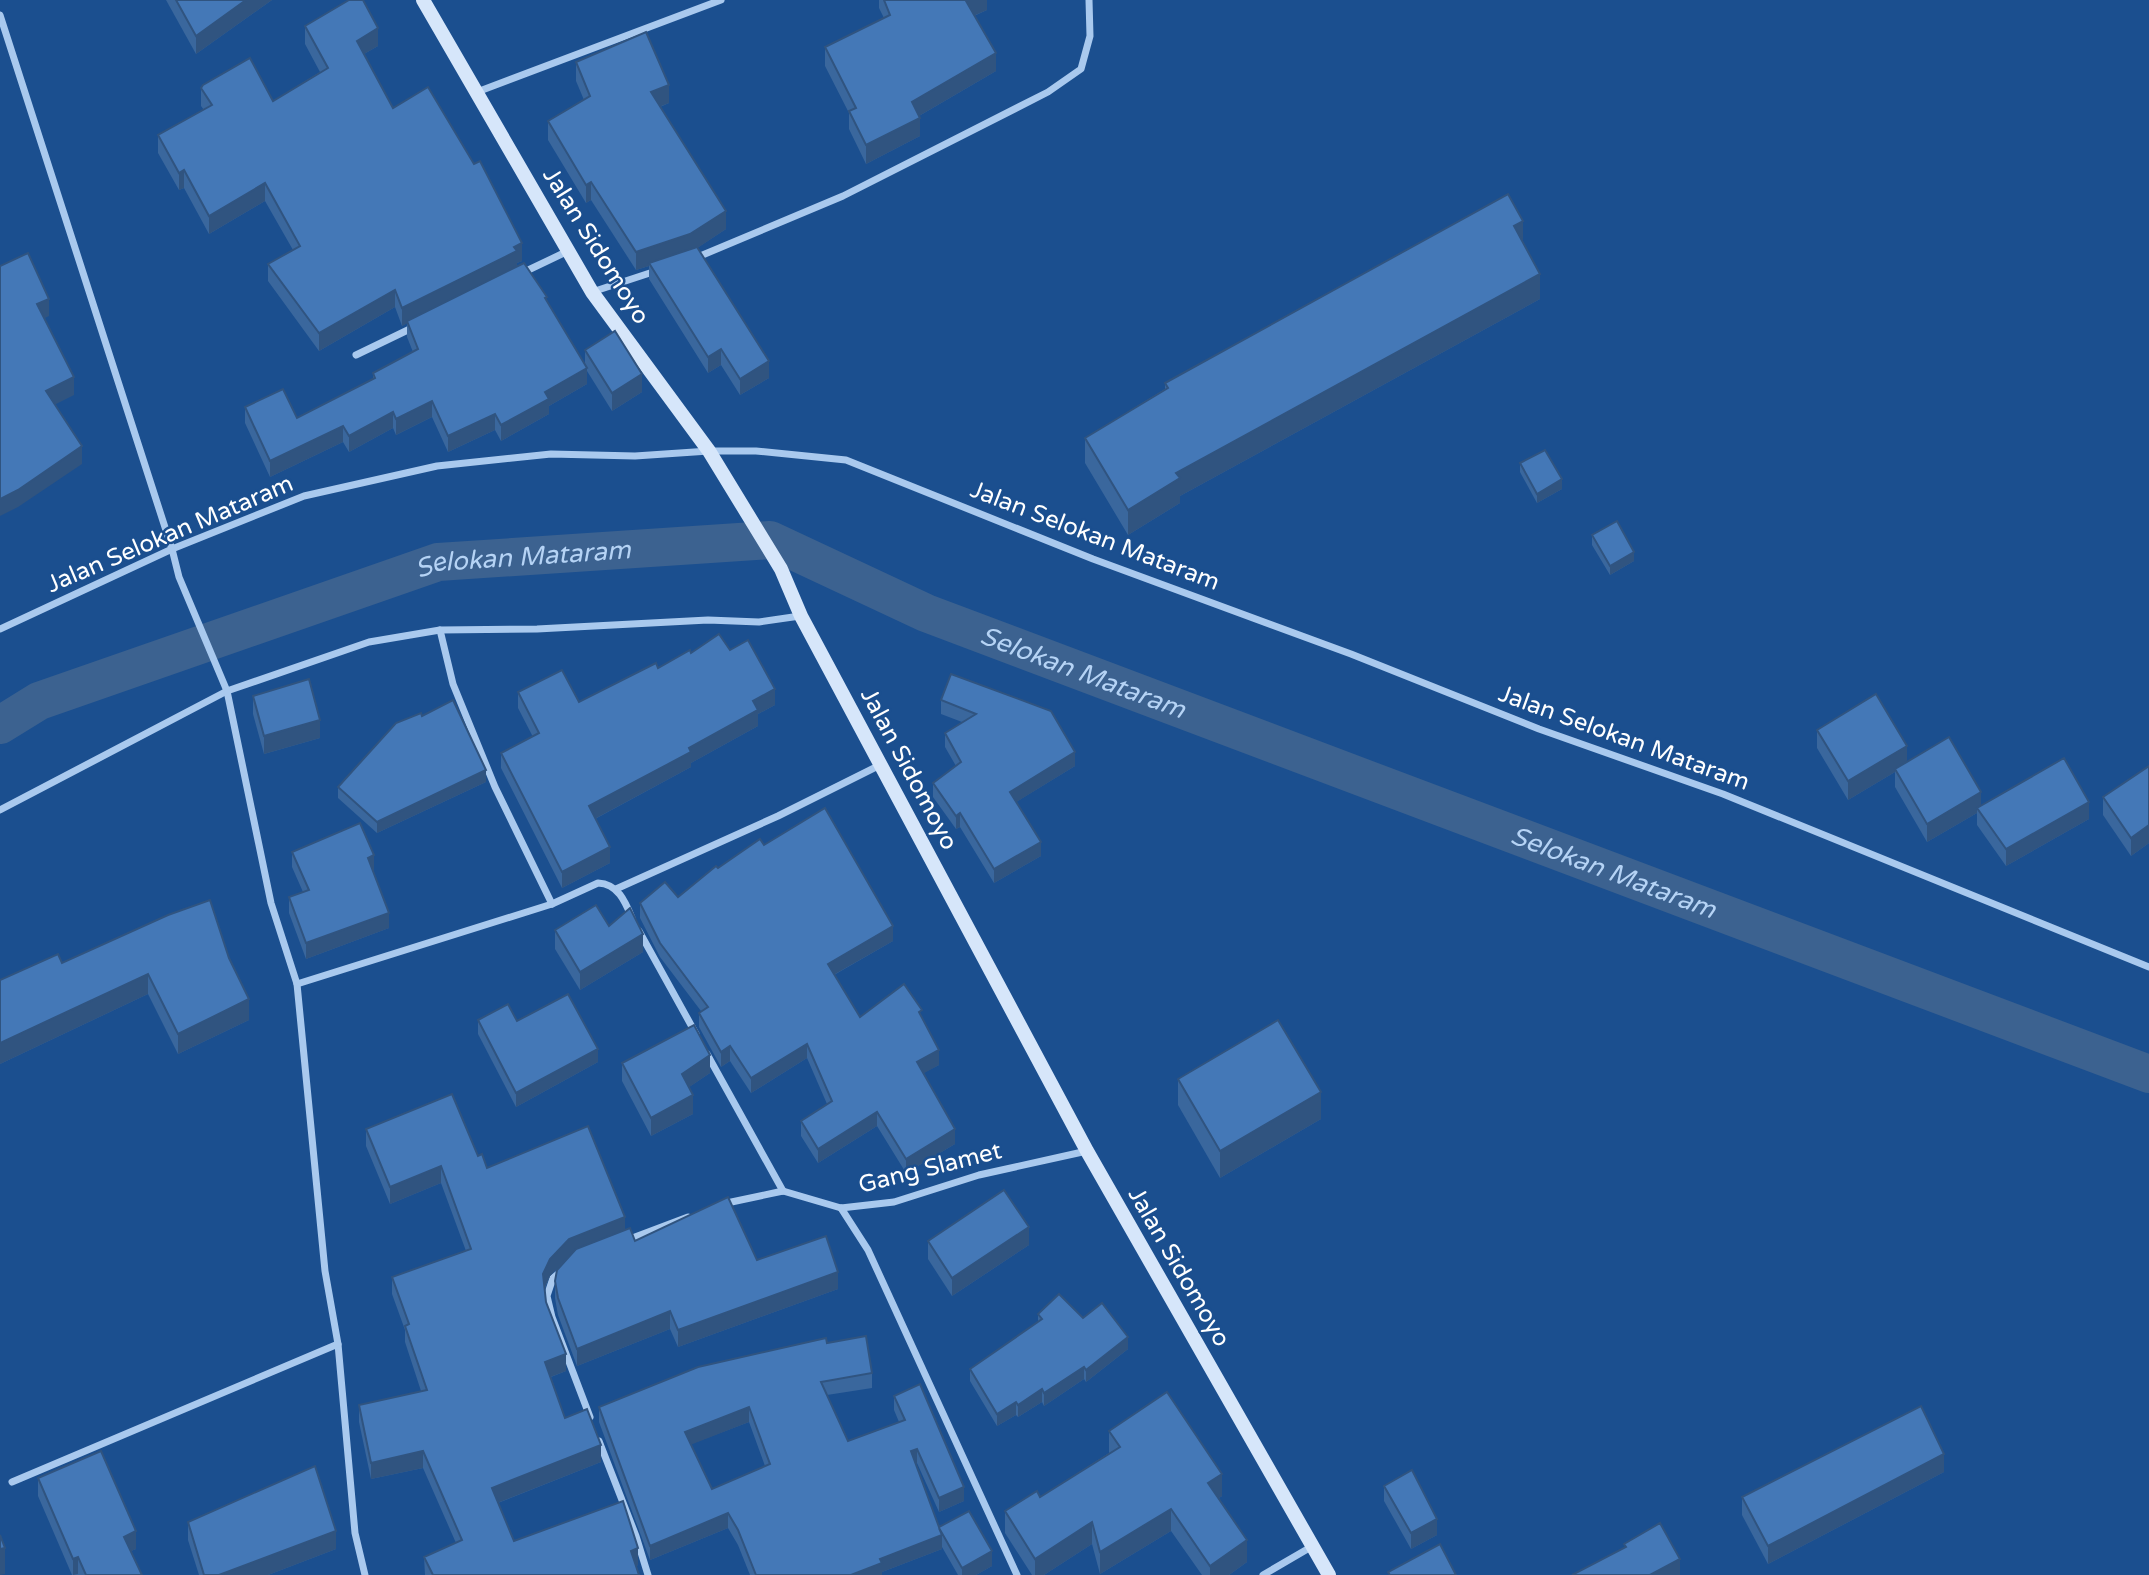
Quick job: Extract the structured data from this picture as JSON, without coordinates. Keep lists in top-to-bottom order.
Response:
{
  "streets": {
    "main road": ["Jalan Sidomoyo"],
    "street": ["Jalan Selokan Mataram", "Gang Slamet"]
  },
  "crossings": [
    ["Jalan Sidomoyo", "Jalan Selokan Mataram"],
    ["Jalan Sidomoyo", "Gang Slamet"]
  ],
  "water": ["Selokan Mataram"]
}
